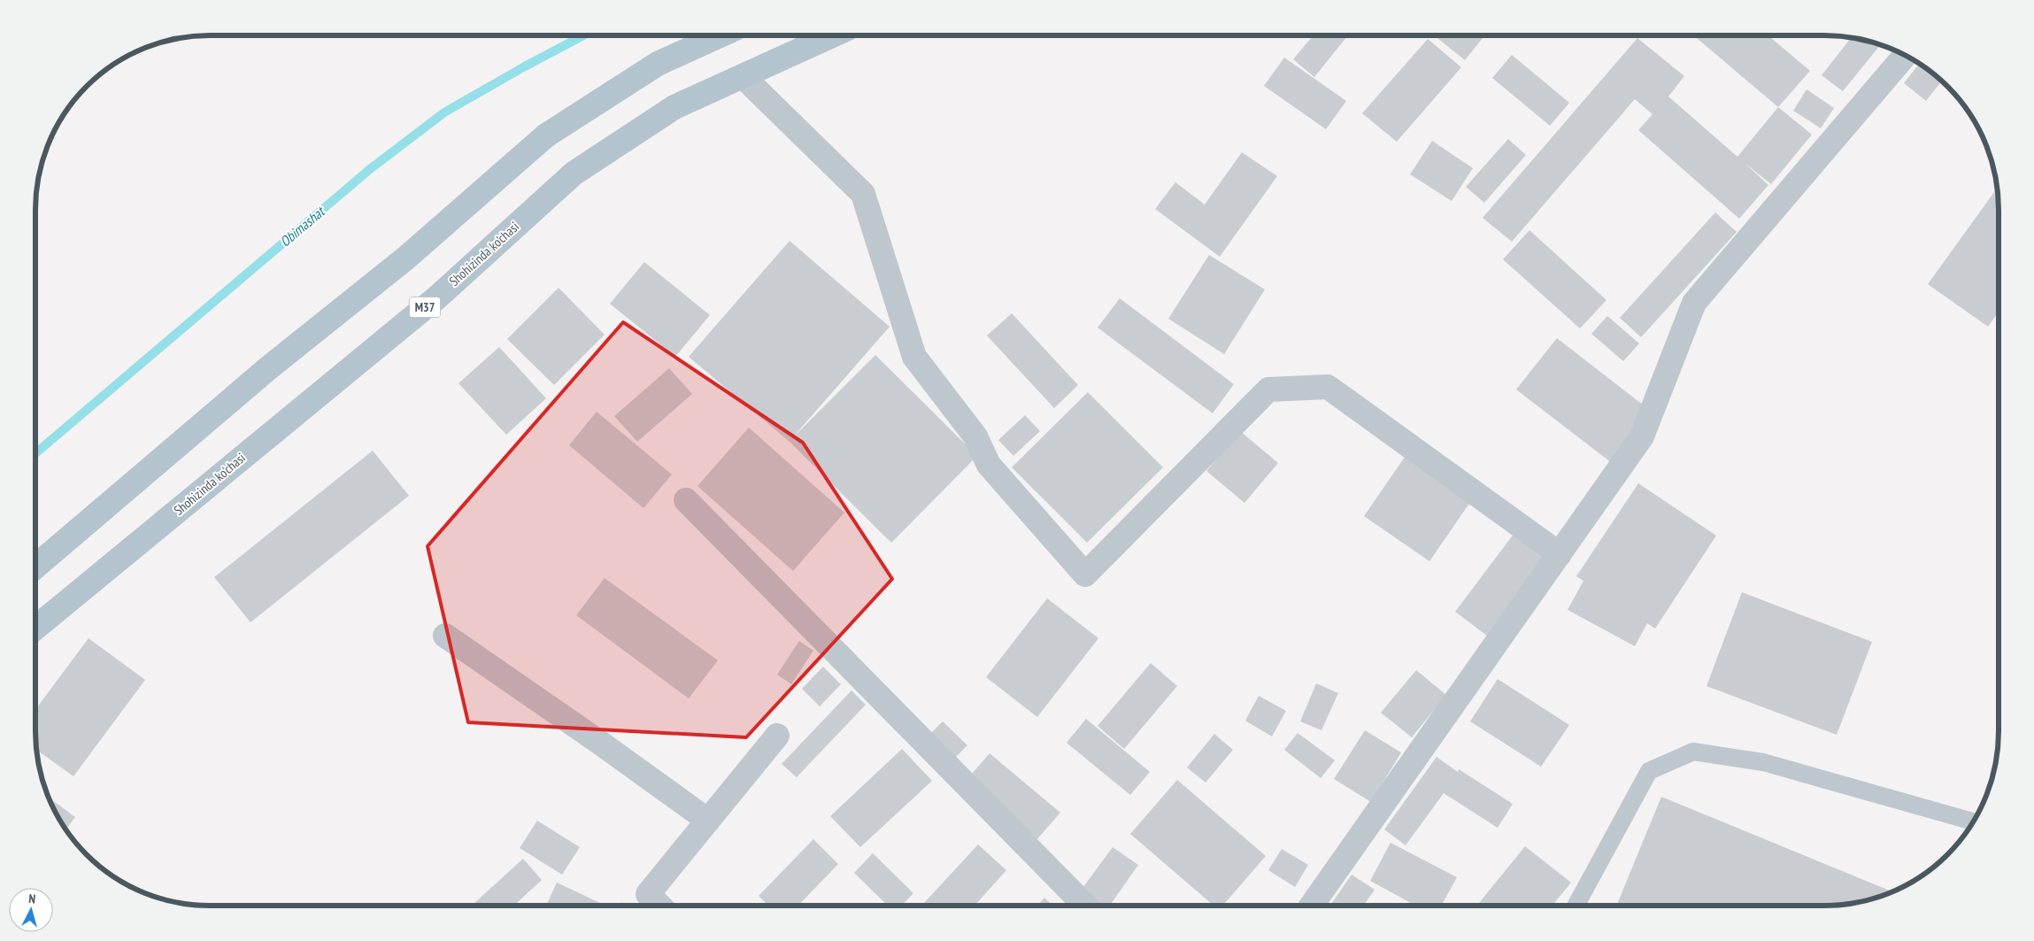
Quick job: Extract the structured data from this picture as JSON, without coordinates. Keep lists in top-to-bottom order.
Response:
{
  "streets": {
    "main road": ["Shohizinda ko'chasi", "M37"]
  },
  "water": ["Obimashat"],
  "north": "top"
}
